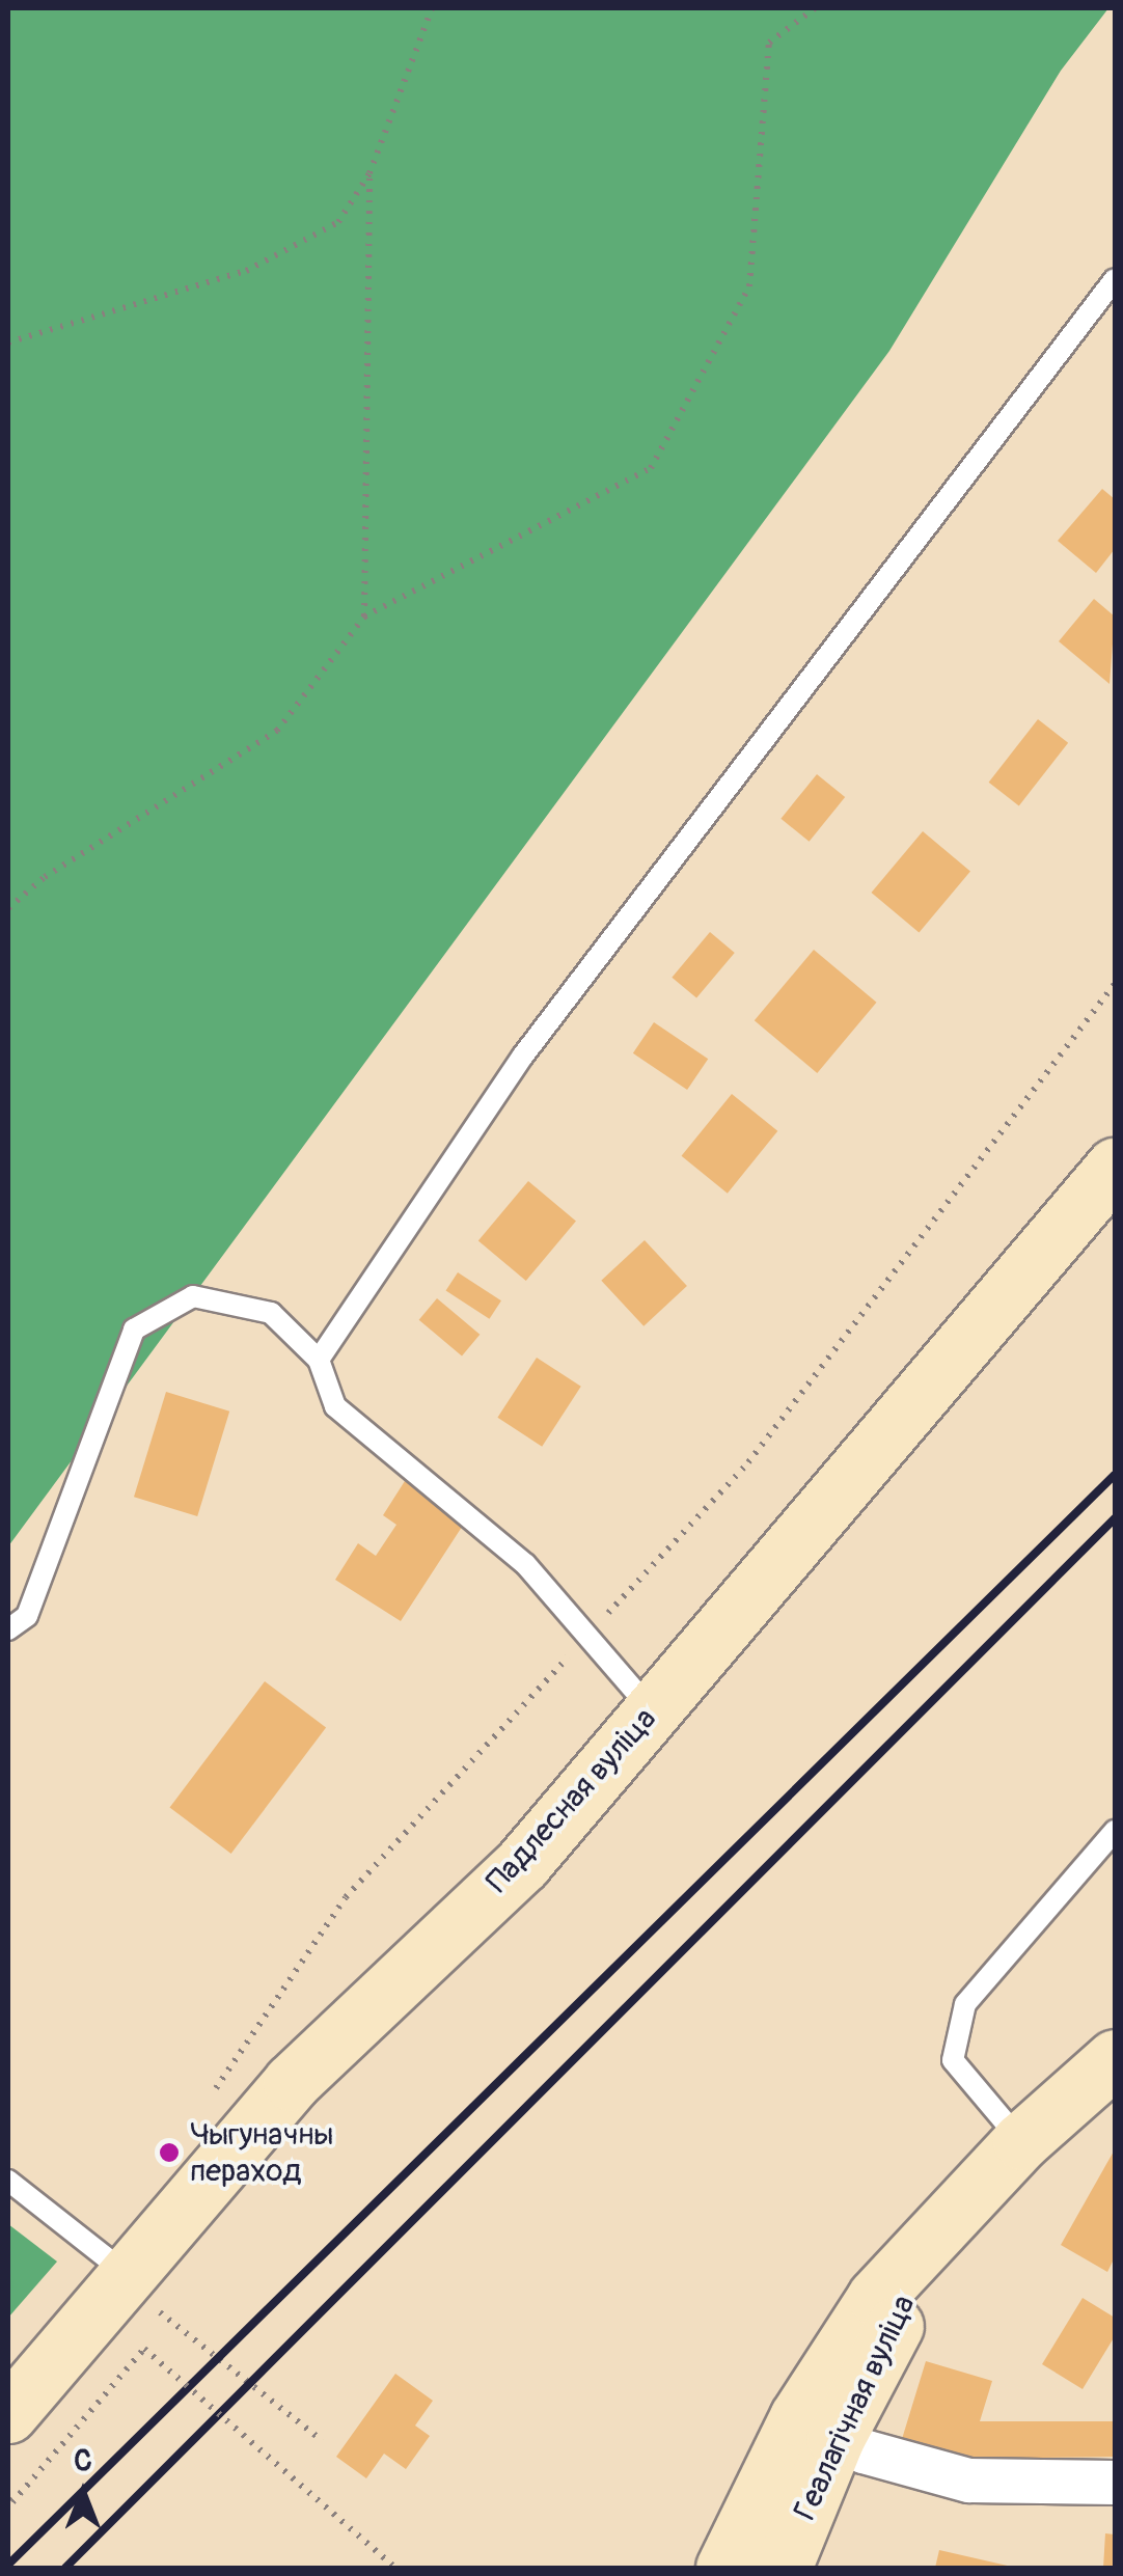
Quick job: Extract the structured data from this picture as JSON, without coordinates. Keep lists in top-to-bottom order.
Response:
{
  "streets": {
    "street": ["Падлесная вуліца", "Геалагічная вуліца"]
  },
  "places": ["Чыгуначны пераход"],
  "north": "top"
}
